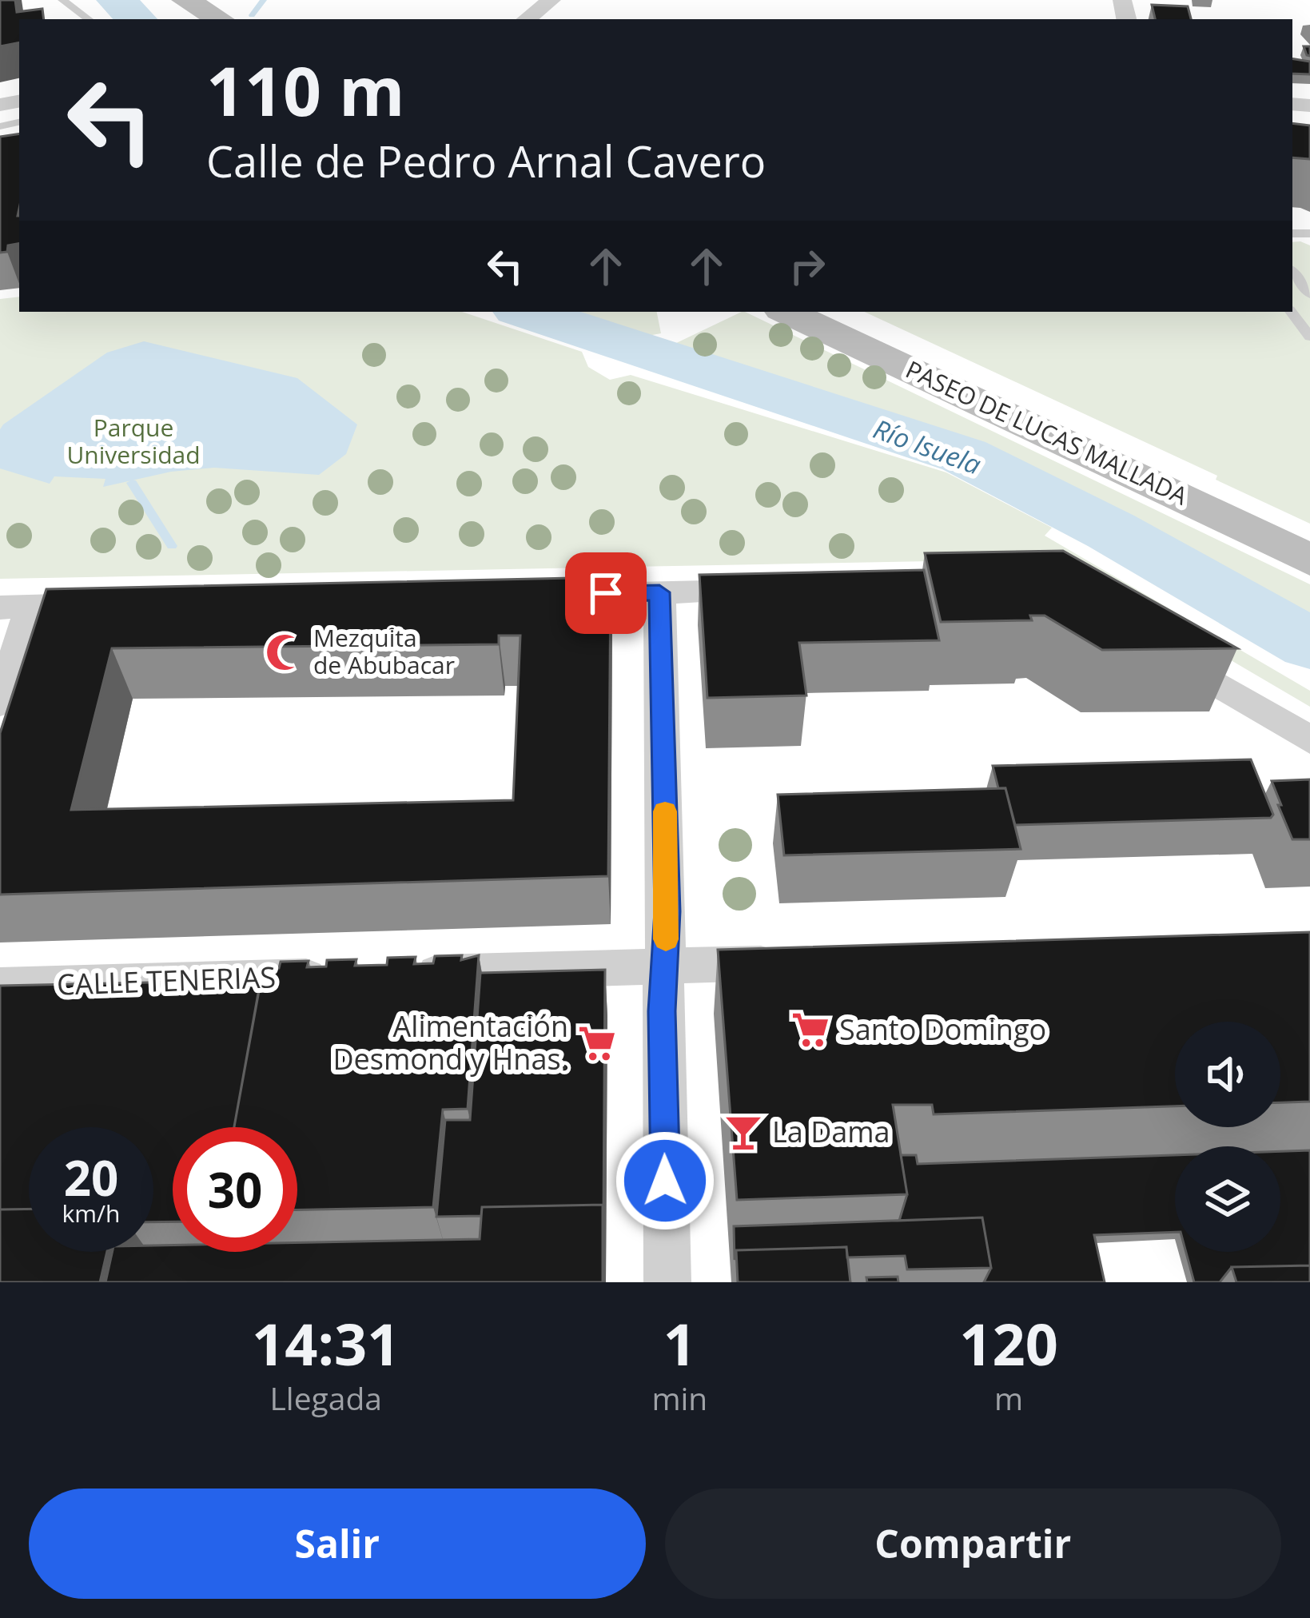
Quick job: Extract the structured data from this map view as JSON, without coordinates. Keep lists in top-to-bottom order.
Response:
{
  "streets": {
    "main road": ["PASEO DE LUCAS MALLADA"],
    "street": ["CALLE TENERIAS"]
  },
  "water": ["Río Isuela"],
  "parks": ["Parque Universidad"],
  "places": {
    "mosque": ["Mezquita de Abubacar"],
    "supermarket": ["Santo Domingo", "Alimentación Desmond y Hnas."],
    "bar": ["La Dama"]
  },
  "page": {
    "turn": ["110 m", "Calle de Pedro Arnal Cavero"],
    "speed": "20 km/h",
    "limit": "30",
    "eta": [
      "14:31",
      "Llegada",
      "1",
      "min",
      "120",
      "m"
    ],
    "buttons": ["Salir", "Compartir"]
  }
}
